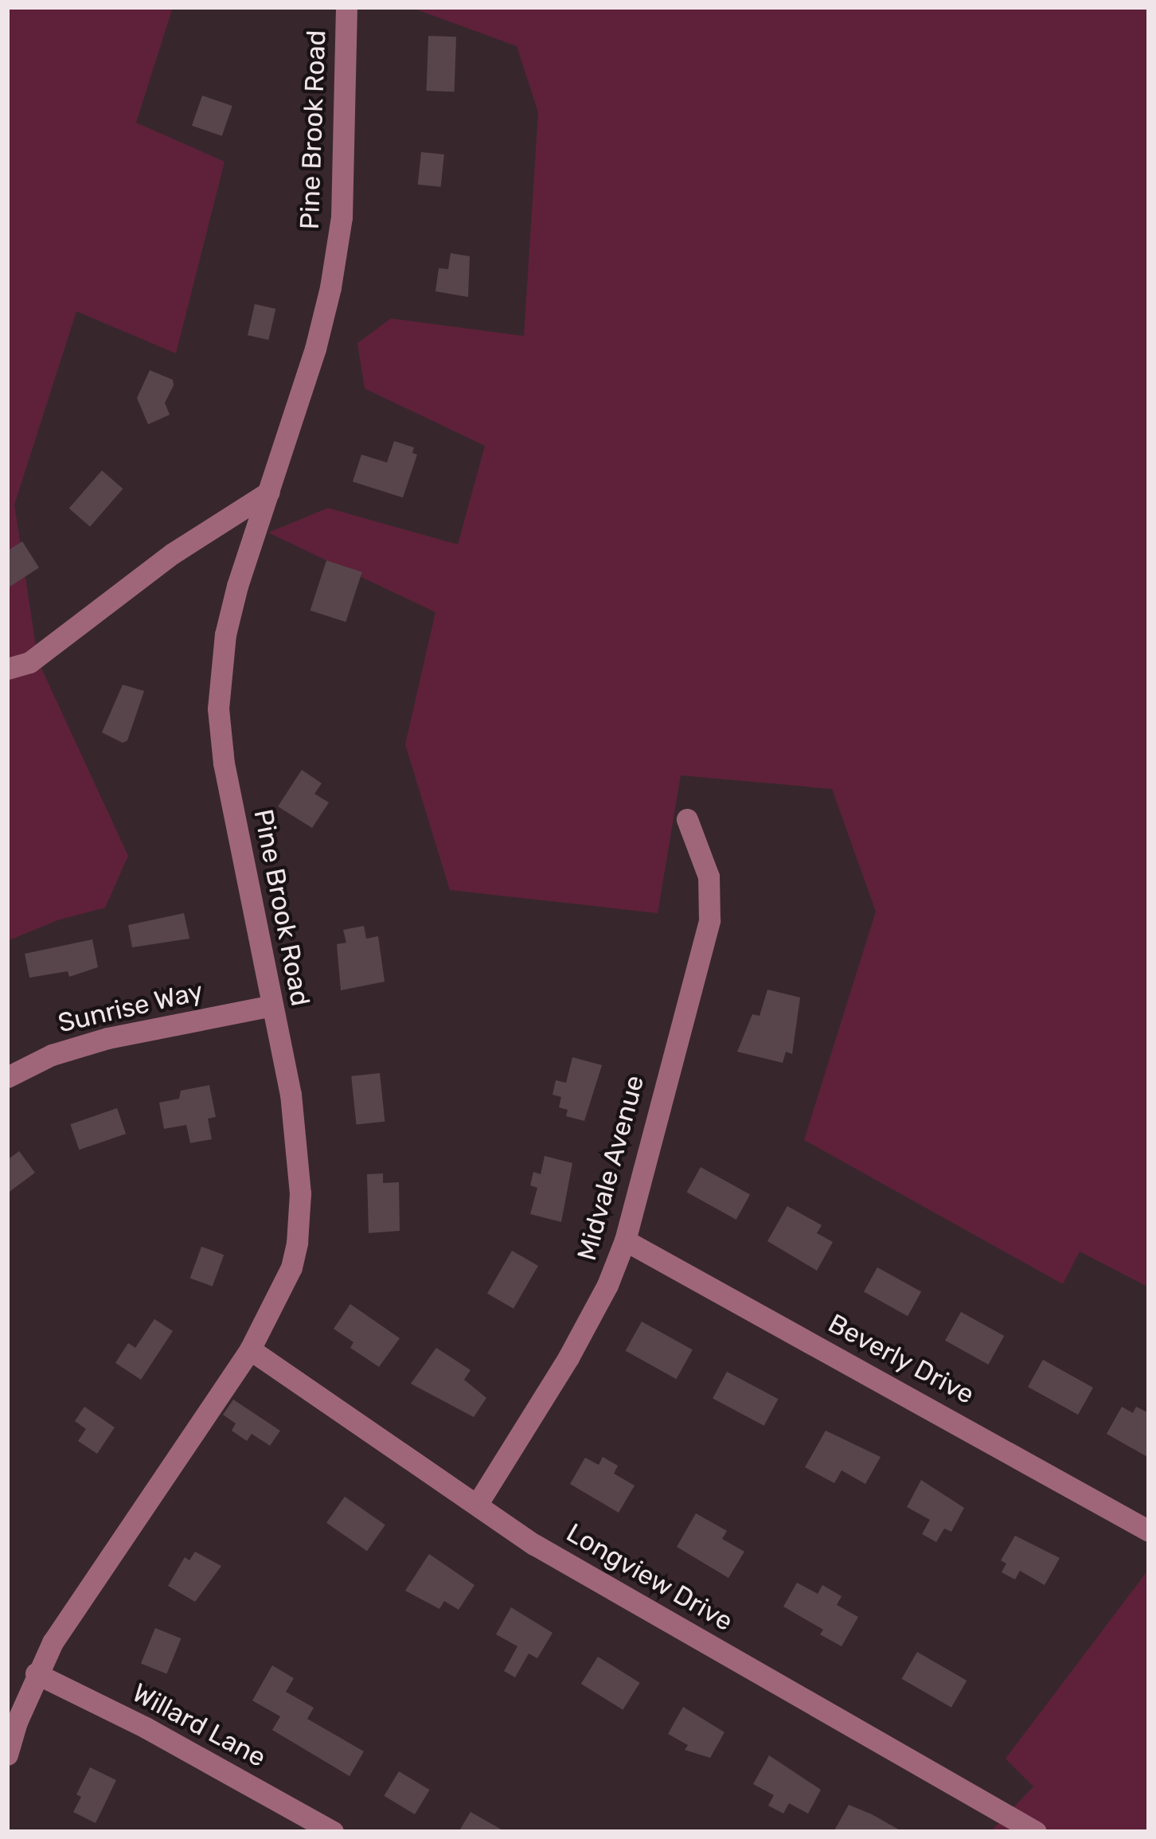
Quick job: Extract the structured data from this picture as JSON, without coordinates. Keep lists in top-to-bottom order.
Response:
{
  "streets": {
    "street": [
      "Pine Brook Road",
      "Sunrise Way",
      "Midvale Avenue",
      "Beverly Drive",
      "Longview Drive",
      "Willard Lane"
    ]
  },
  "crossings": [
    ["Pine Brook Road", "Sunrise Way"],
    ["Pine Brook Road", "Longview Drive"],
    ["Pine Brook Road", "Willard Lane"],
    ["Midvale Avenue", "Beverly Drive"],
    ["Midvale Avenue", "Longview Drive"]
  ]
}
